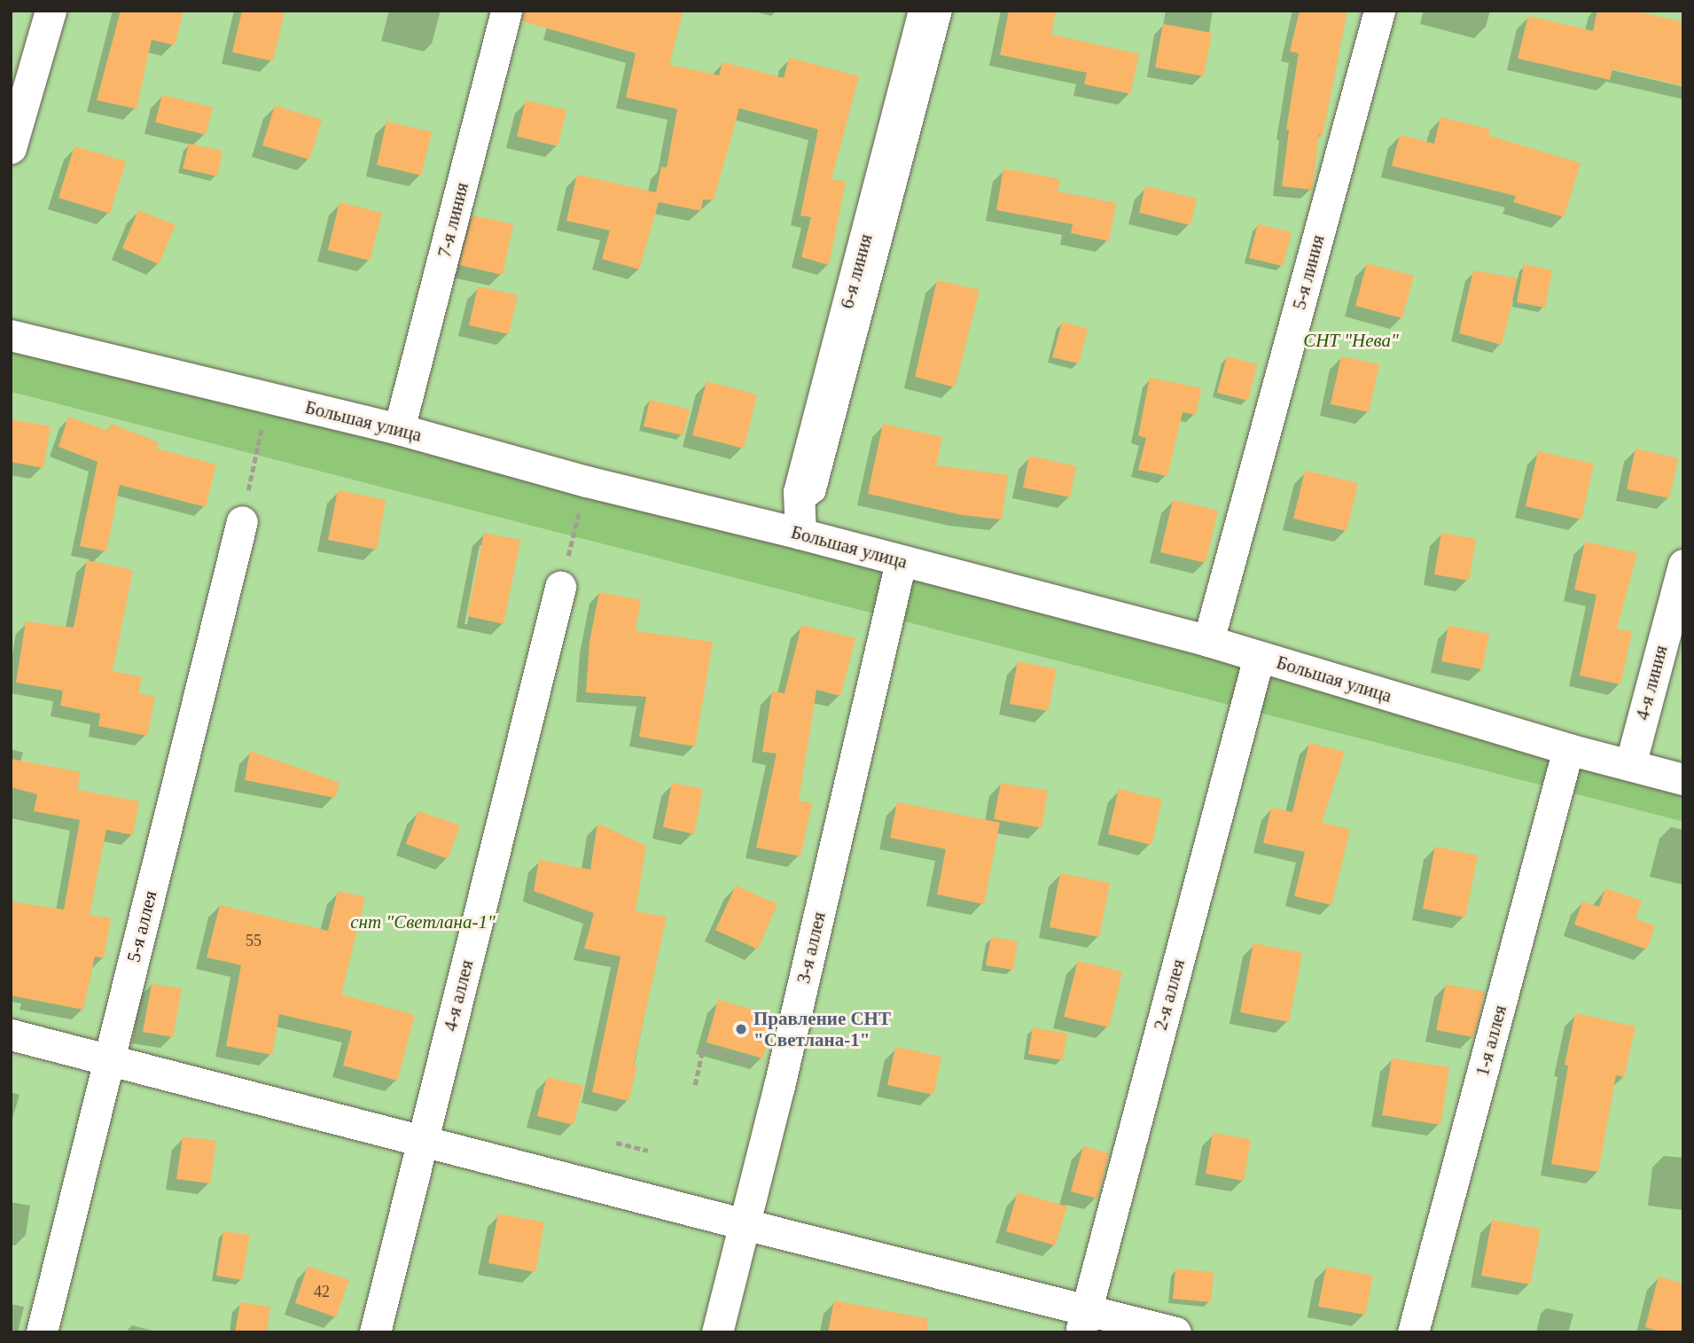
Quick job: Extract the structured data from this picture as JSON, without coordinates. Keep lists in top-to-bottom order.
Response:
{
  "streets": {
    "street": [
      "7-я линия",
      "6-я линия",
      "5-я линия",
      "Большая улица",
      "4-я линия",
      "5-я аллея",
      "3-я аллея",
      "2-я аллея",
      "4-я аллея",
      "1-я аллея"
    ]
  },
  "crossings": [
    ["7-я линия", "Большая улица"],
    ["6-я линия", "Большая улица"],
    ["5-я линия", "Большая улица"],
    ["Большая улица", "4-я линия"],
    ["Большая улица", "3-я аллея"],
    ["Большая улица", "2-я аллея"],
    ["Большая улица", "1-я аллея"]
  ],
  "parks": ["СНТ \"Нева\"", "снт \"Светлана-1\""],
  "places": ["Правление СНТ \"Светлана-1\""],
  "house_numbers": ["55", "42"]
}
